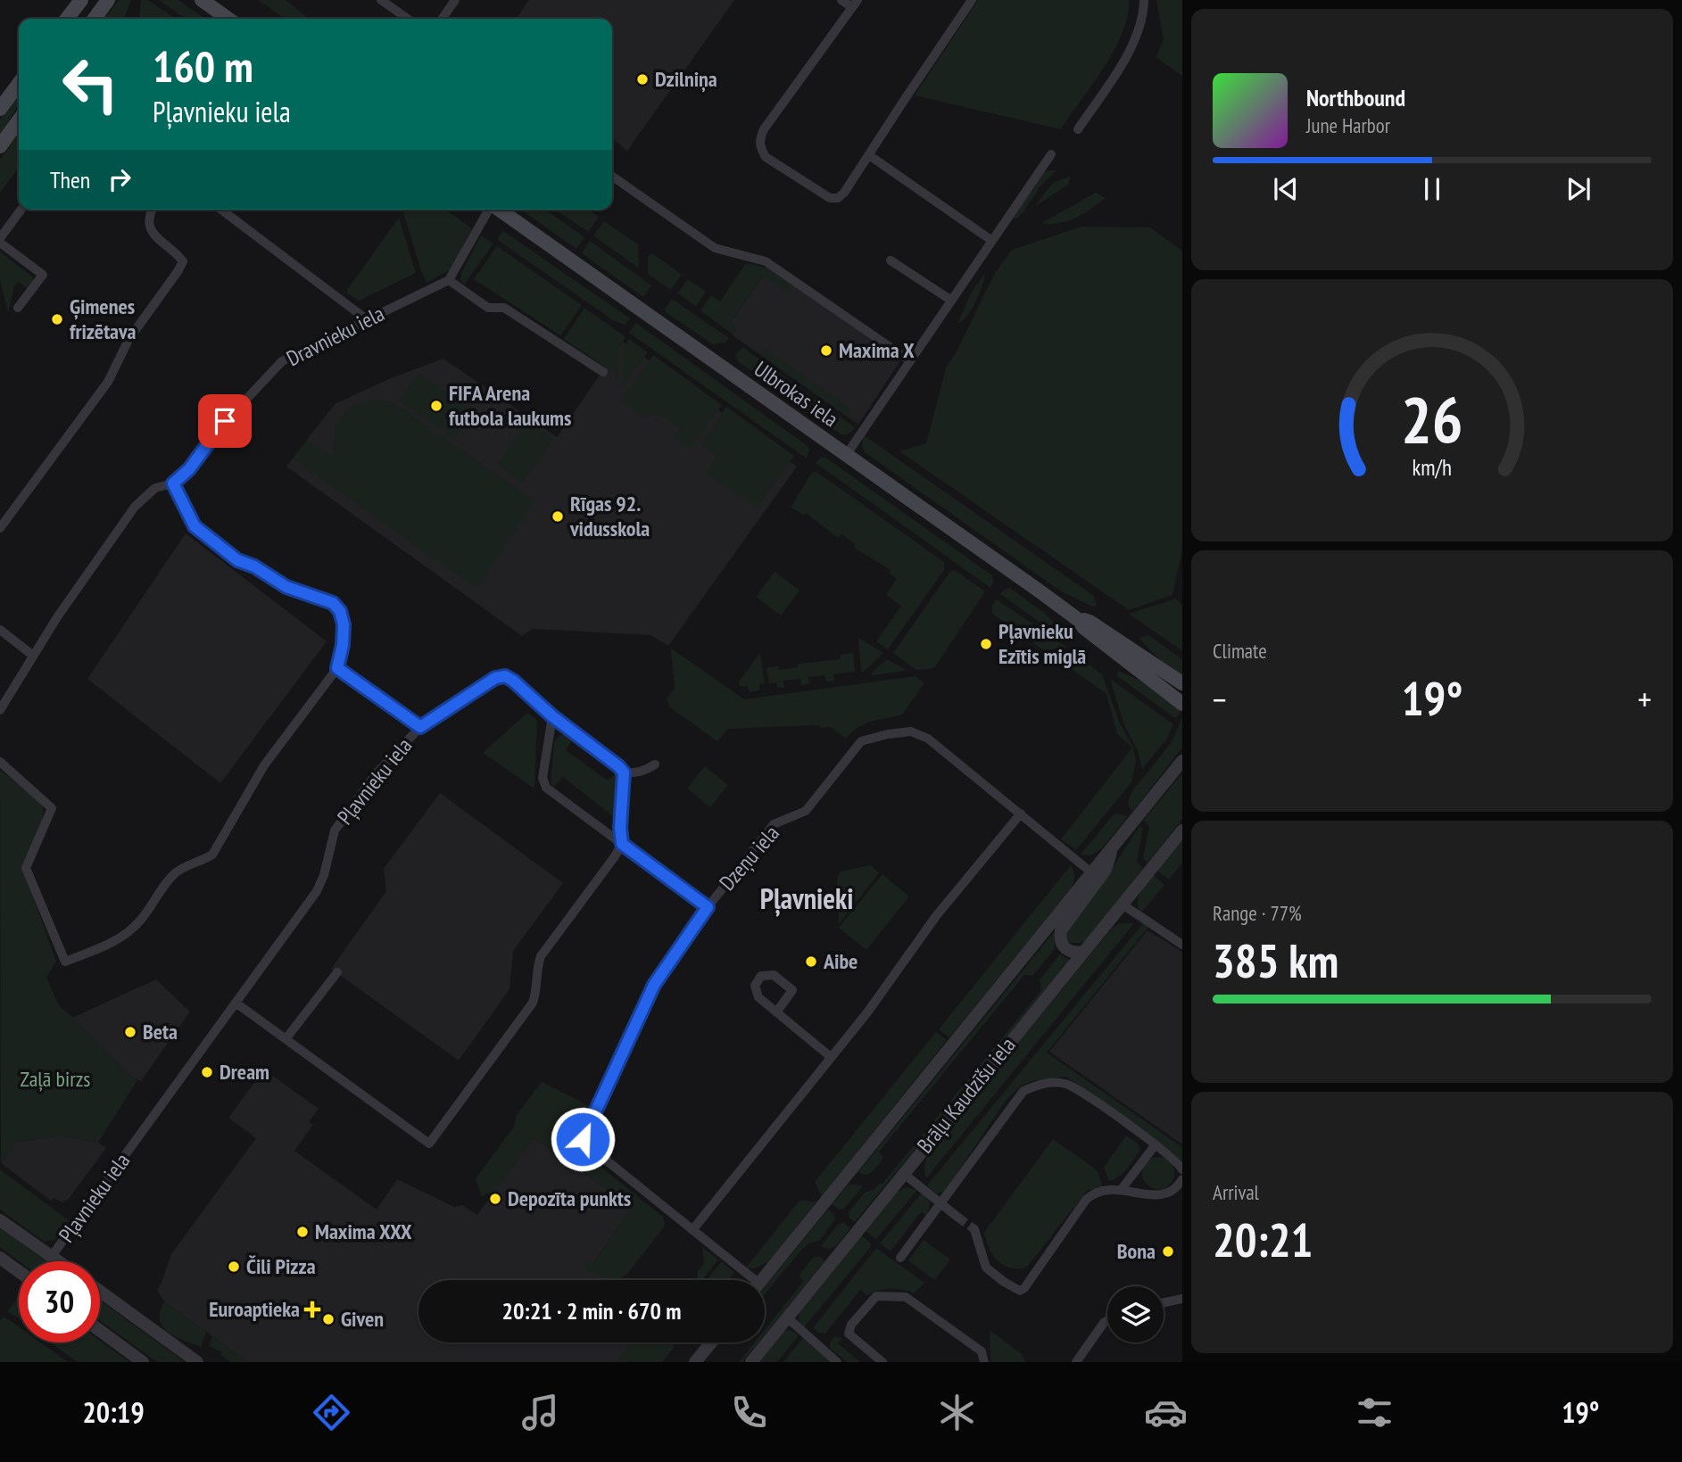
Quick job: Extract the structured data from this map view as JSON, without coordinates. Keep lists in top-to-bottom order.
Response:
{
  "streets": {
    "main road": ["Ulbrokas iela"],
    "street": [
      "Dravnieku iela",
      "Pļavnieku iela",
      "Dzeņu iela",
      "Brāļu Kaudzīšu iela"
    ]
  },
  "crossings": [
    ["Dzeņu iela", "Brāļu Kaudzīšu iela"]
  ],
  "districts": ["Pļavnieki"],
  "parks": ["Zaļā birzs"],
  "places": {
    "other": [
      "Dzilniņa",
      "Ģimenes frizētava",
      "Maxima X",
      "FIFA Arena futbola laukums",
      "Rīgas 92. vidusskola",
      "Pļavnieku Ezītis miglā",
      "Aibe",
      "Beta",
      "Dream",
      "Depozīta punkts",
      "Maxima XXX",
      "Bona",
      "Čili Pizza",
      "Given"
    ],
    "health": ["Euroaptieka"]
  },
  "page": {
    "turn": ["160 m", "Pļavnieku iela"],
    "song": ["Northbound", "June Harbor"],
    "then": "Then",
    "tile": [
      "Climate",
      ["Range · 77%", "385 km"],
      ["Arrival", "20:21"]
    ],
    "heat": ["−", "19°", "+"],
    "limit": "30",
    "trip": "20:21 · 2 min · 670 m",
    "tabs": ["20:19", "19°"],
    "gauge": ["26", "km/h"]
  }
}
